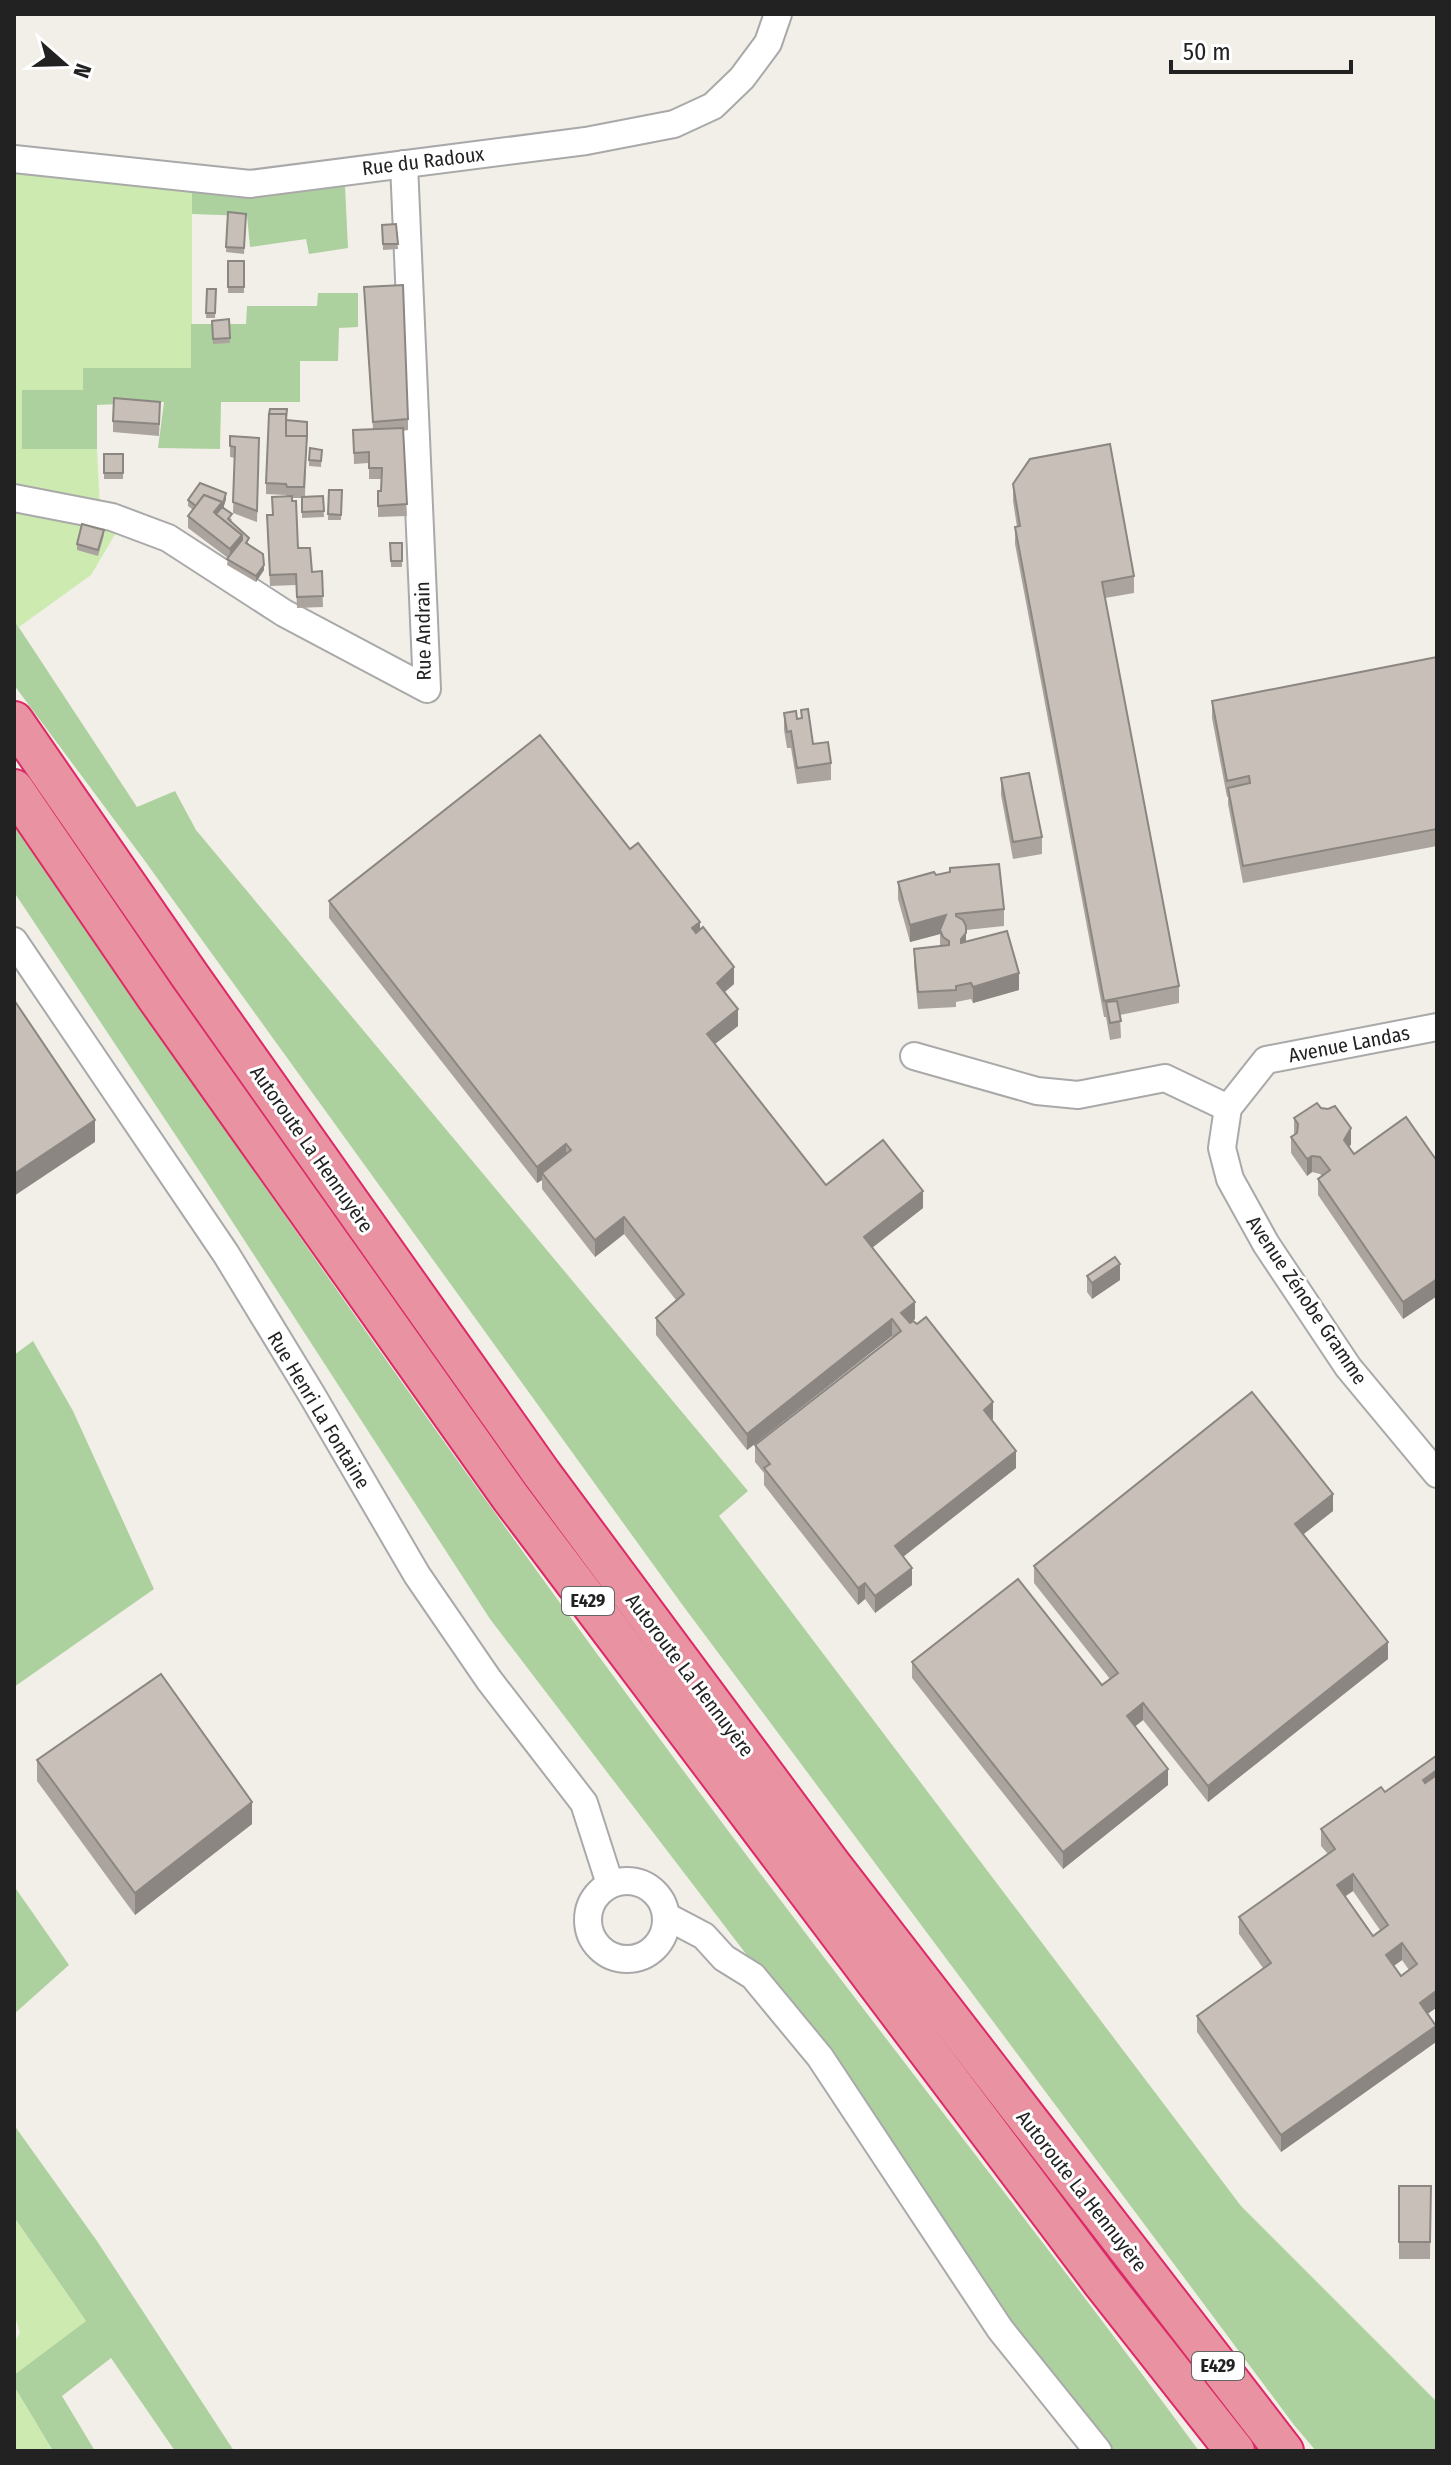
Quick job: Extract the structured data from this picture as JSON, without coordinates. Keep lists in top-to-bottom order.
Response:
{
  "streets": {
    "highway": ["Autoroute La Hennuyère", "E429"],
    "street": [
      "Rue du Radoux",
      "Rue Andrain",
      "Avenue Landas",
      "Avenue Zénobe Gramme",
      "Rue Henri La Fontaine"
    ]
  },
  "crossings": [
    ["Rue du Radoux", "Rue Andrain"],
    ["Avenue Landas", "Avenue Zénobe Gramme"]
  ],
  "scale_bar": "50 m",
  "north": "right"
}
